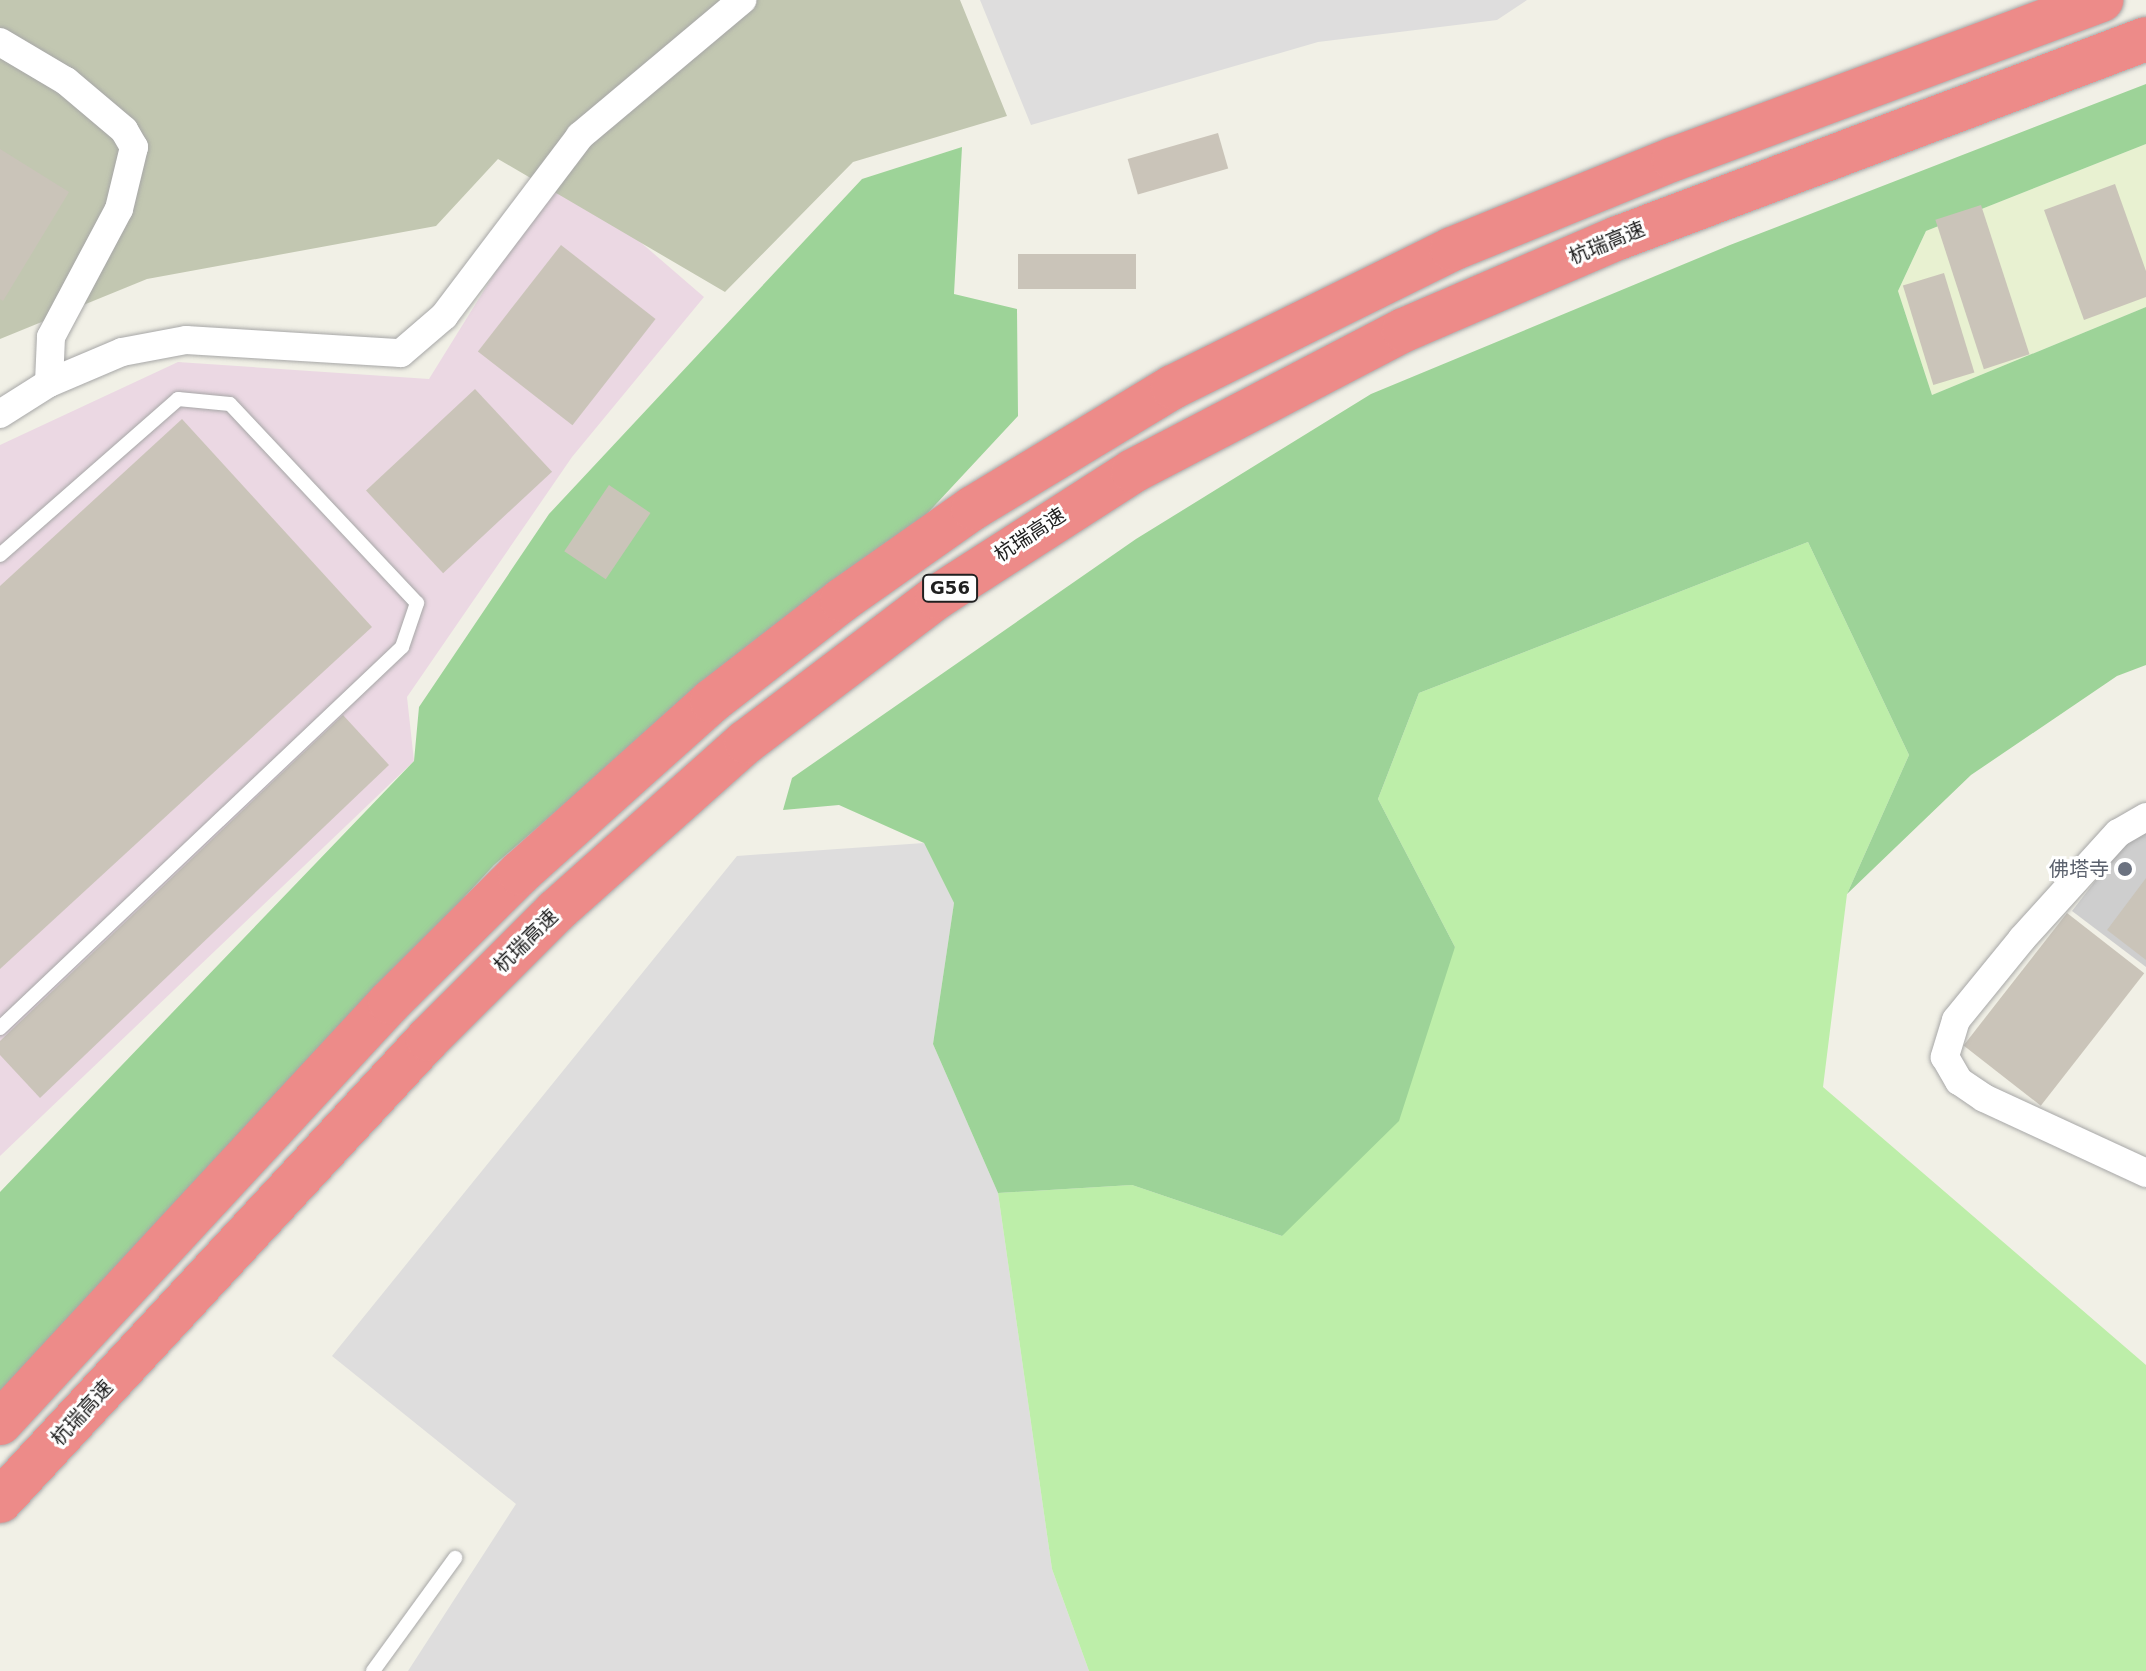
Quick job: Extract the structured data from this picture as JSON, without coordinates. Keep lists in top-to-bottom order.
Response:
{
  "streets": {
    "highway": ["杭瑞高速", "G56"]
  },
  "places": ["佛塔寺"]
}
